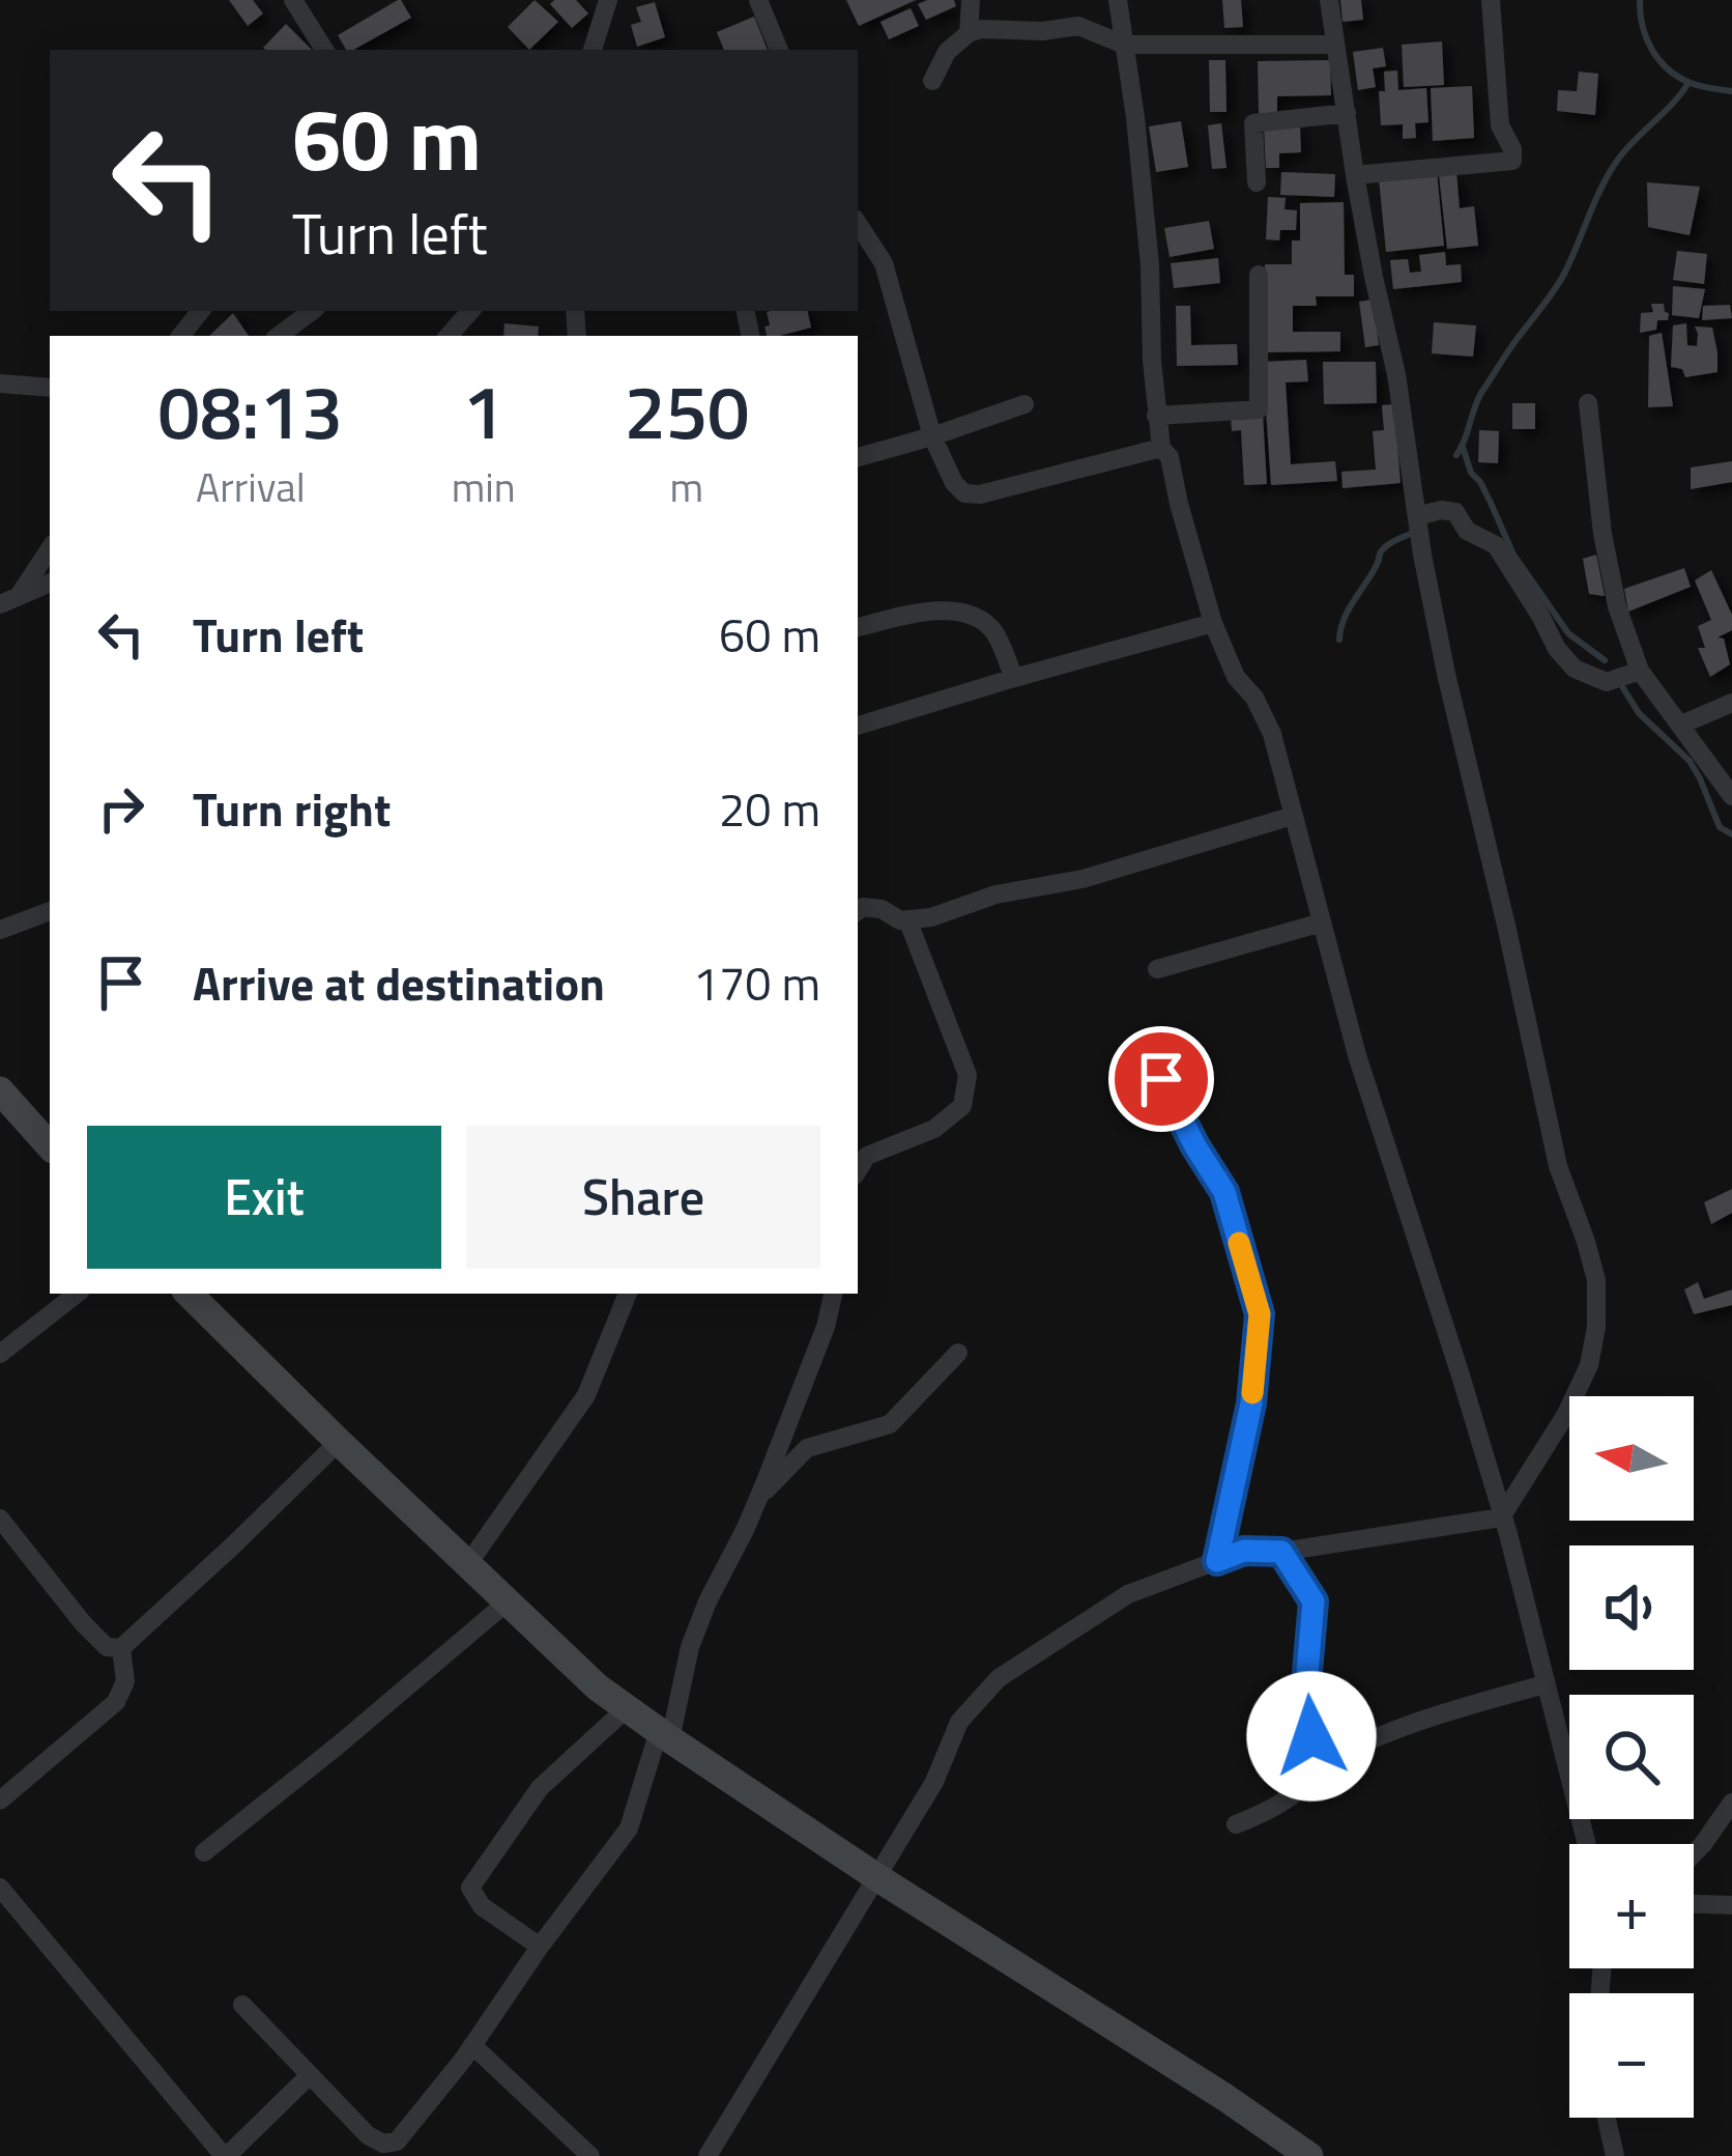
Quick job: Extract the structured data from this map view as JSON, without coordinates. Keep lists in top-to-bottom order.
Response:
{
  "north": "left",
  "page": {
    "turn": ["60 m", "Turn left"],
    "eta": [
      "08:13",
      "Arrival",
      "1",
      "min",
      "250",
      "m"
    ],
    "list": [
      {
        "name": "Turn left",
        "value": "60 m"
      },
      {
        "name": "Turn right",
        "value": "20 m"
      },
      {
        "name": "Arrive at destination",
        "value": "170 m"
      }
    ],
    "buttons": ["Exit", "Share"],
    "map_buttons": ["+", "−"]
  }
}
